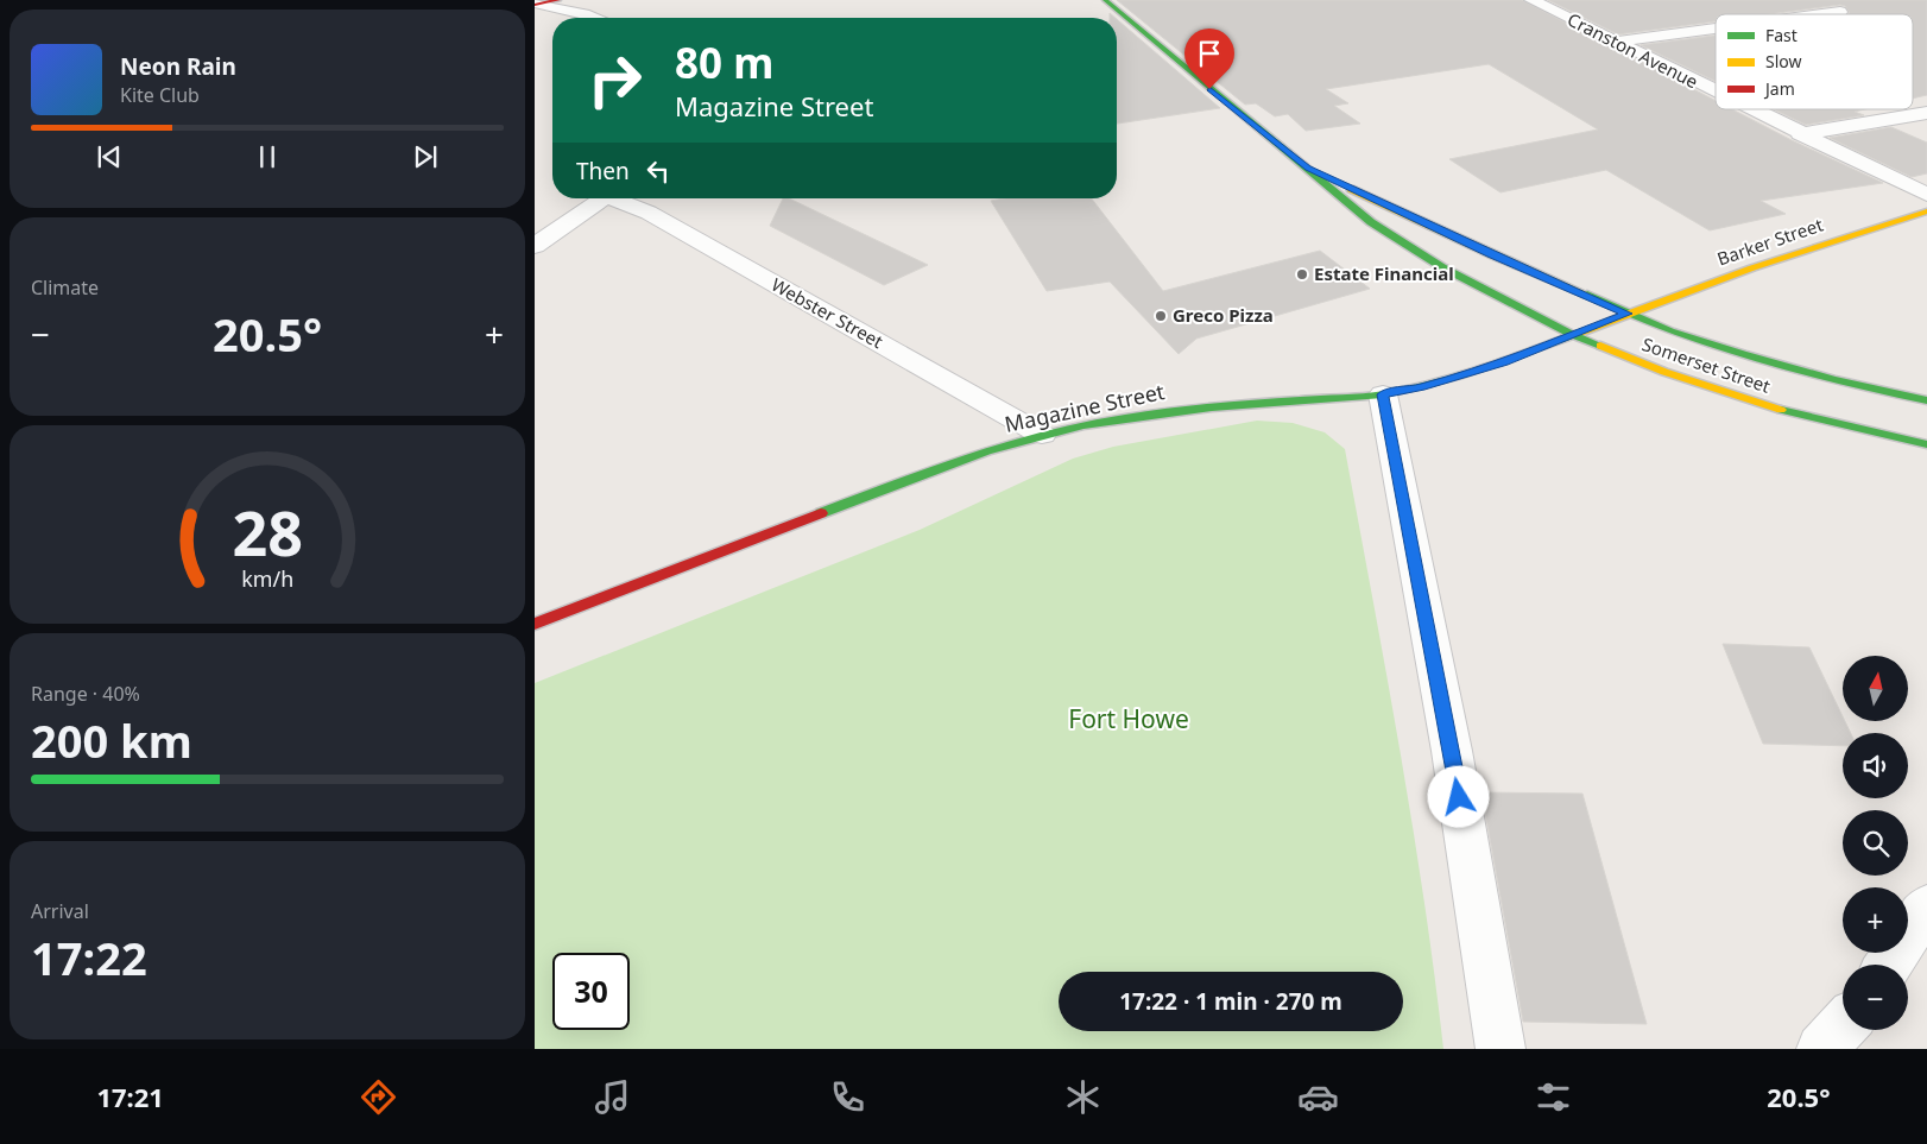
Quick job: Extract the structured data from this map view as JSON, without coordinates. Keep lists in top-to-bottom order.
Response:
{
  "streets": {
    "main road": ["Barker Street", "Somerset Street", "Magazine Street"],
    "street": ["Cranston Avenue", "Webster Street"]
  },
  "crossings": [
    ["Barker Street", "Somerset Street"],
    ["Barker Street", "Magazine Street"],
    ["Webster Street", "Magazine Street"],
    ["Somerset Street", "Magazine Street"]
  ],
  "parks": ["Fort Howe"],
  "places": ["Estate Financial", "Greco Pizza"],
  "legend": ["Fast", "Slow", "Jam"],
  "north": "top",
  "page": {
    "turn": ["80 m", "Magazine Street"],
    "song": ["Neon Rain", "Kite Club"],
    "then": "Then",
    "tile": [
      "Climate",
      ["Range · 40%", "200 km"],
      ["Arrival", "17:22"]
    ],
    "heat": ["−", "20.5°", "+"],
    "map_buttons": ["+", "−"],
    "limit": "30",
    "trip": "17:22 · 1 min · 270 m",
    "tabs": ["17:21", "20.5°"],
    "gauge": ["28", "km/h"]
  }
}
